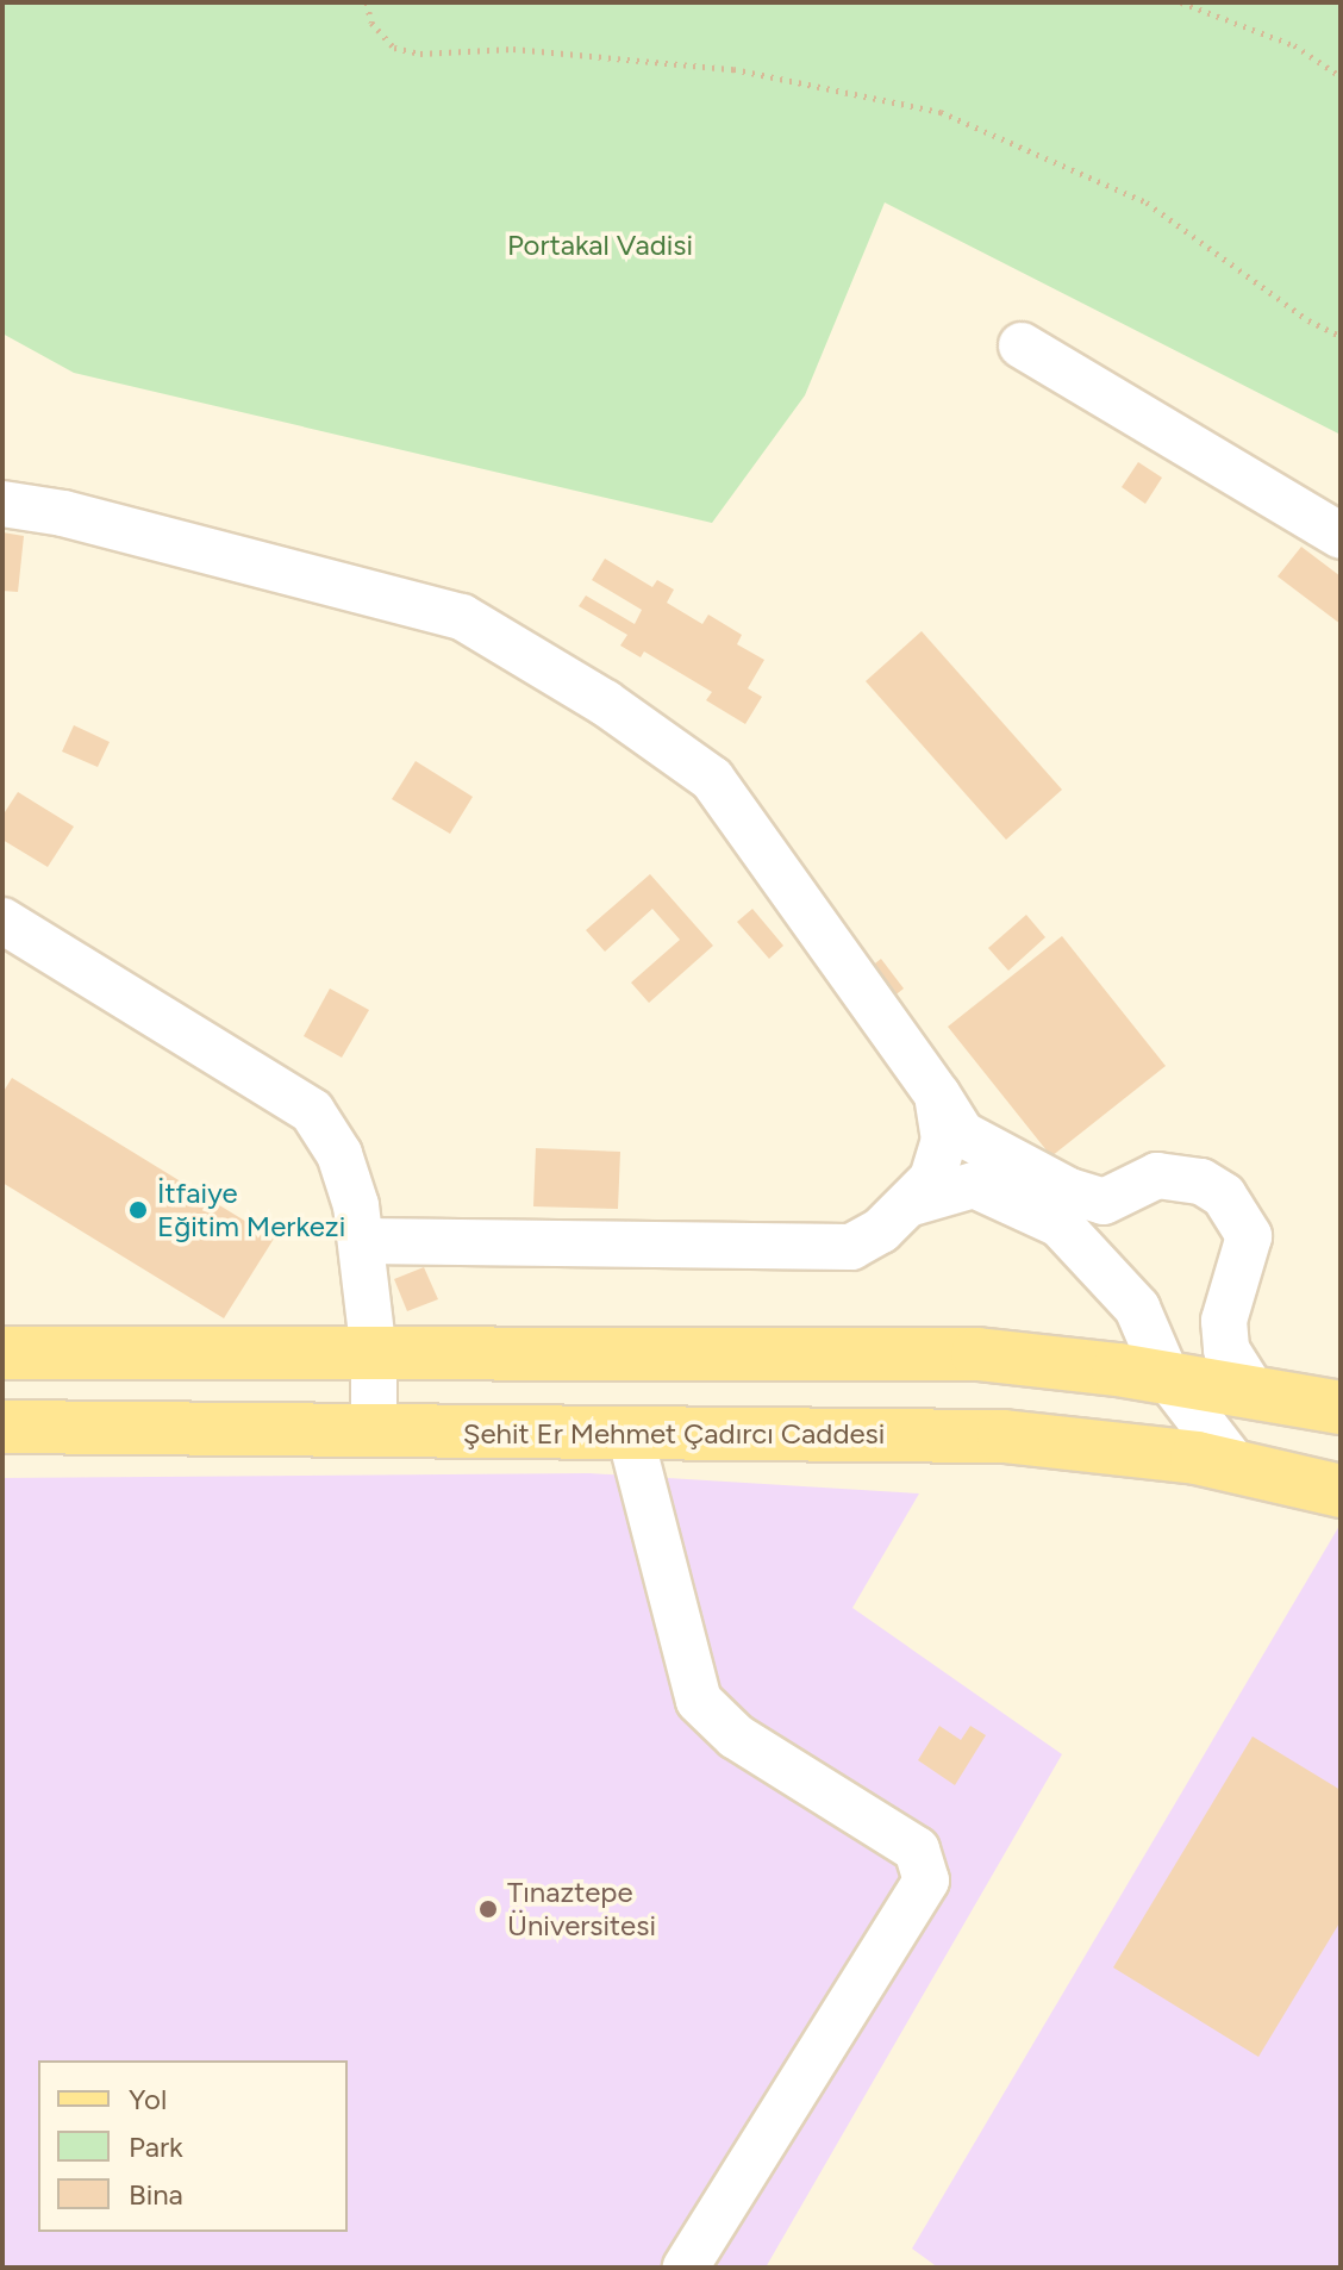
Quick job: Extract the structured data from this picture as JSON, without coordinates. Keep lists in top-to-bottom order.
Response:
{
  "streets": {
    "main road": ["Şehit Er Mehmet Çadırcı Caddesi"]
  },
  "parks": ["Portakal Vadisi"],
  "places": ["İtfaiye Eğitim Merkezi", "Tınaztepe Üniversitesi"],
  "legend": ["Yol", "Park", "Bina"]
}
